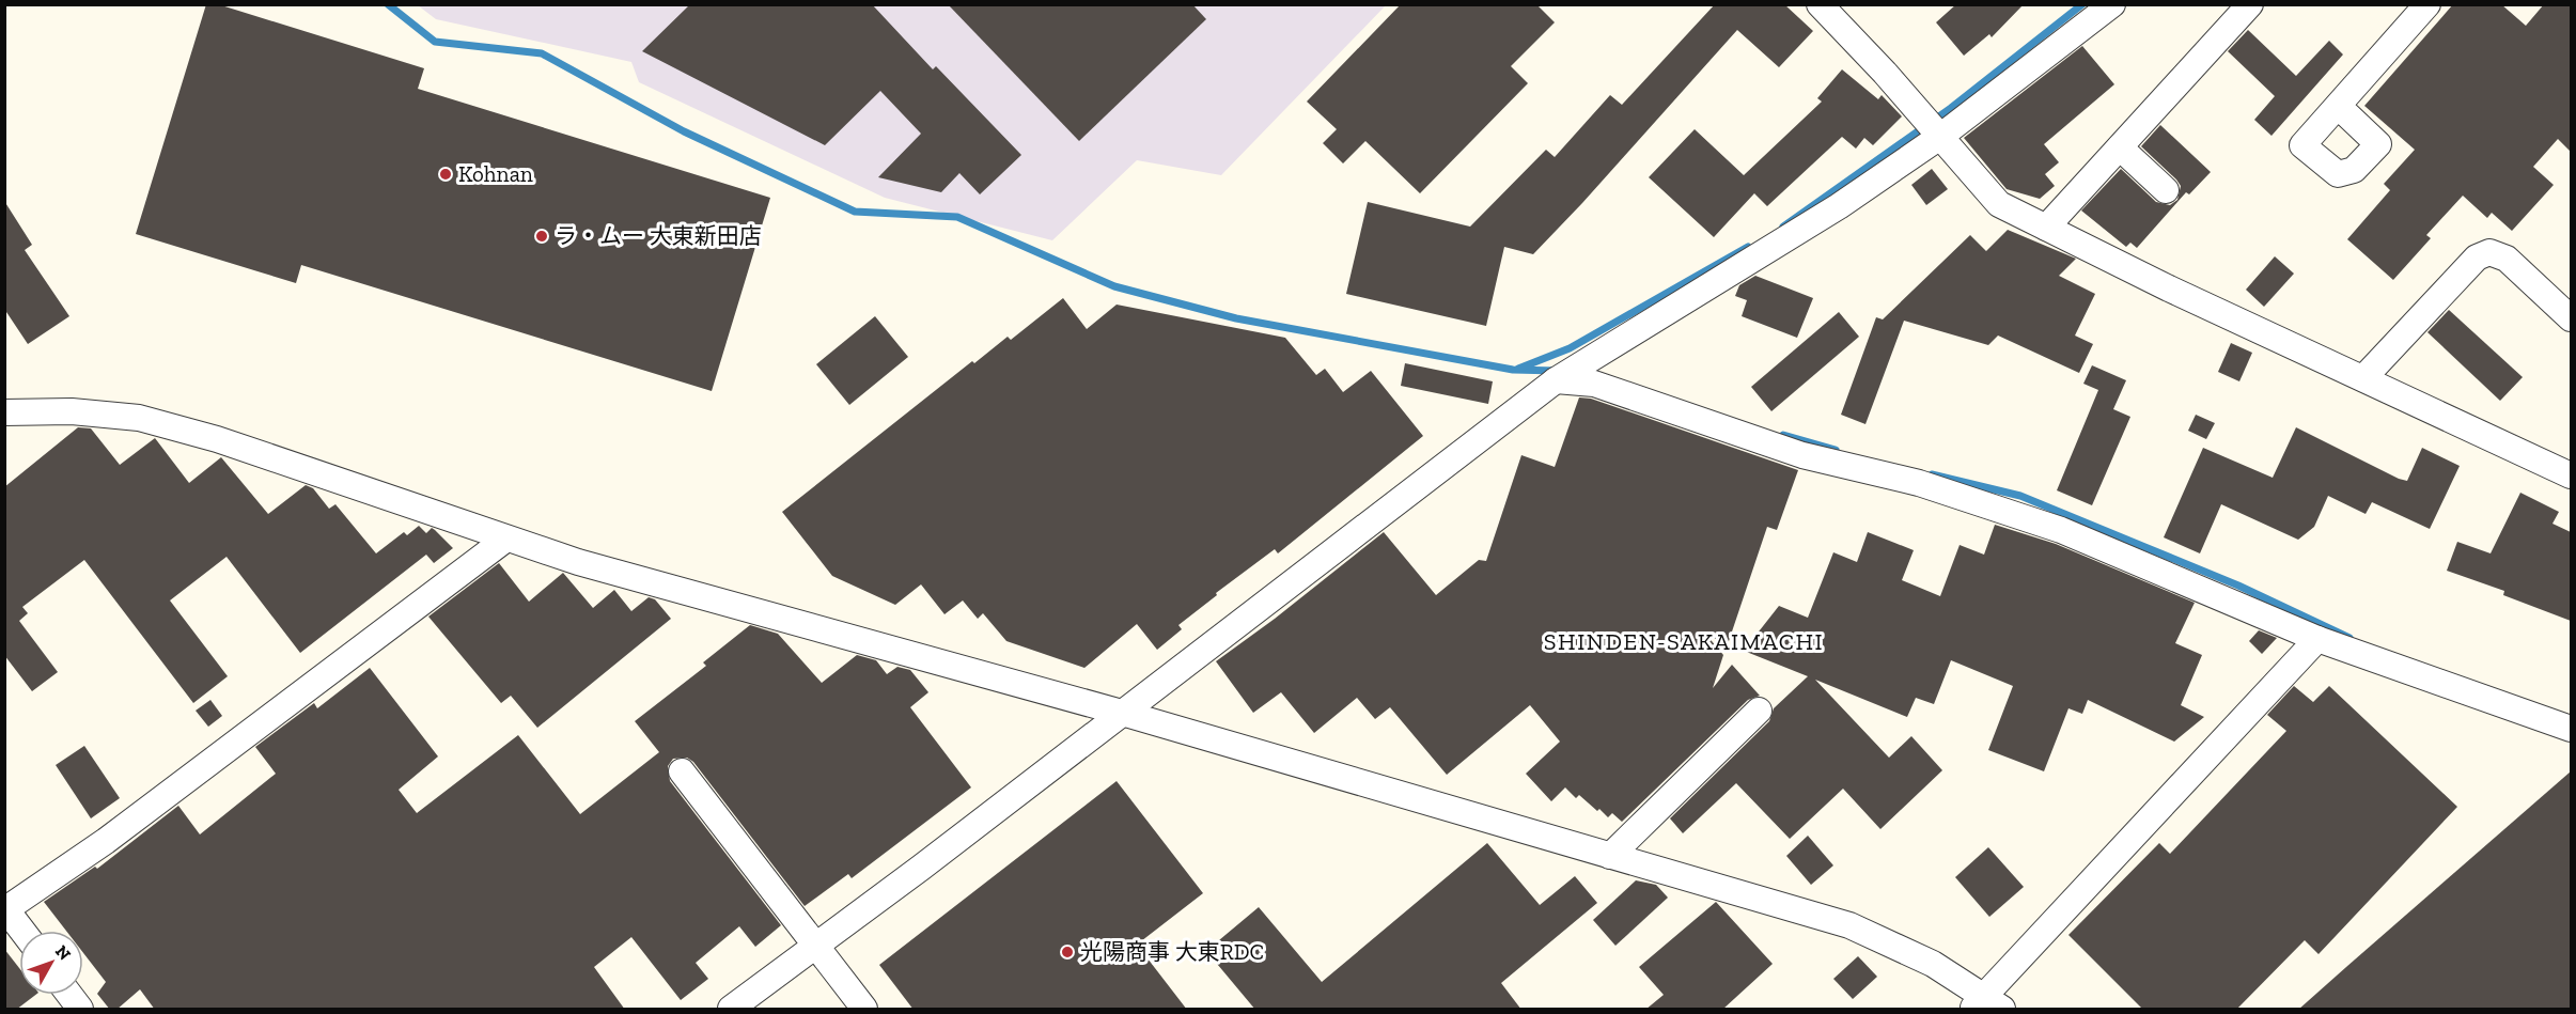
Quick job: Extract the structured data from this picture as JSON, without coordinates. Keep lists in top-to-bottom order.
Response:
{
  "districts": ["SHINDEN-SAKAIMACHI"],
  "places": ["Kohnan", "ラ・ムー 大東新田店", "光陽商事 大東RDC"],
  "north": "top right"
}
